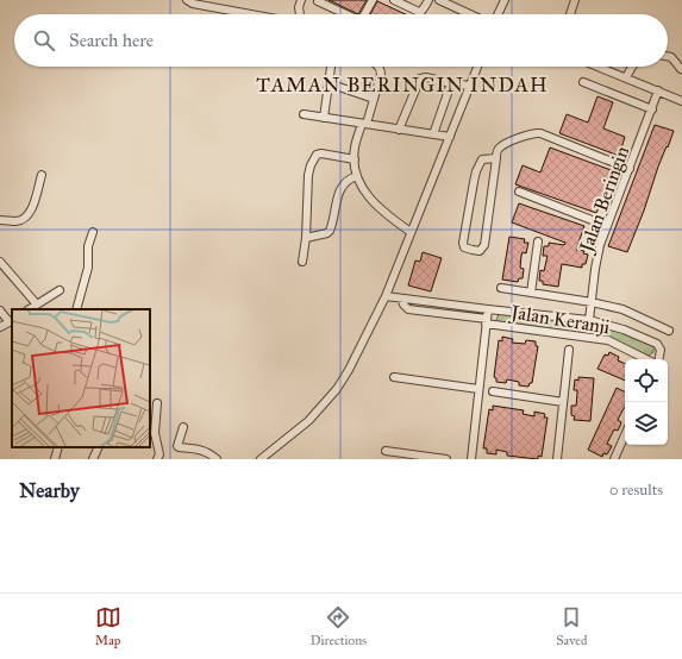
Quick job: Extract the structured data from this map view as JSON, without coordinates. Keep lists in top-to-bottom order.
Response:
{
  "streets": {
    "street": ["Jalan Beringin", "Jalan Keranji"]
  },
  "districts": ["TAMAN BERINGIN INDAH"],
  "page": {
    "search": "Search here",
    "heading": ["Nearby", "0 results"],
    "nav": ["Map", "Directions", "Saved"]
  }
}
